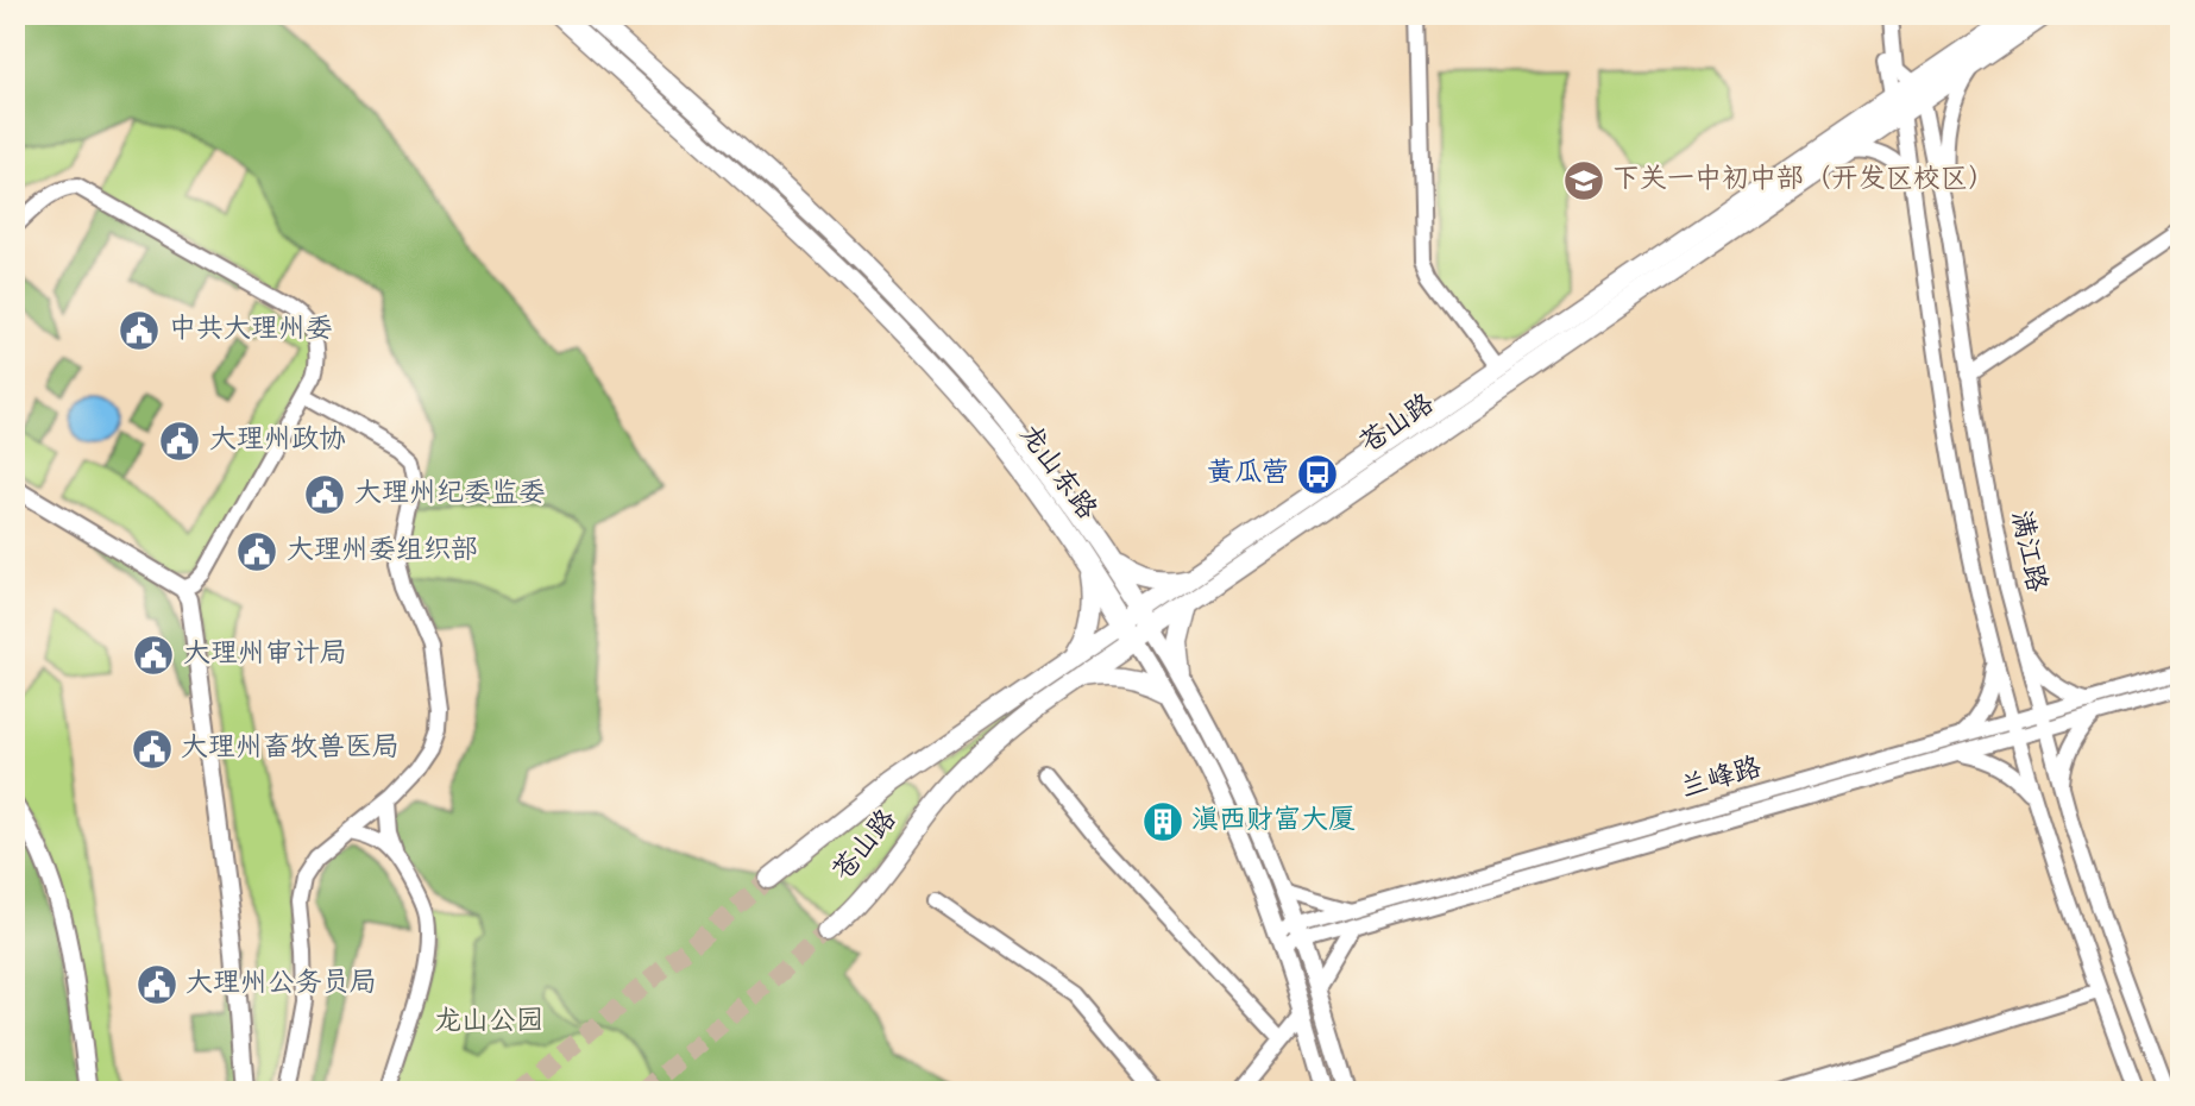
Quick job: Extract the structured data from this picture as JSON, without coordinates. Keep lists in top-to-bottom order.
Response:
{
  "streets": {
    "main road": ["苍山路", "龙山东路"],
    "street": ["满江路", "兰峰路"]
  },
  "crossings": [
    ["苍山路", "龙山东路"],
    ["苍山路", "满江路"],
    ["龙山东路", "兰峰路"],
    ["满江路", "兰峰路"]
  ],
  "parks": ["龙山公园"],
  "places": {
    "school or university": ["下关一中初中部（开发区校区）"],
    "public building": [
      "中共大理州委",
      "大理州政协",
      "大理州纪委监委",
      "大理州委组织部",
      "大理州审计局",
      "大理州畜牧兽医局",
      "大理州公务员局"
    ],
    "bus stop": ["黄瓜营"],
    "building": ["滇西财富大厦"]
  }
}
